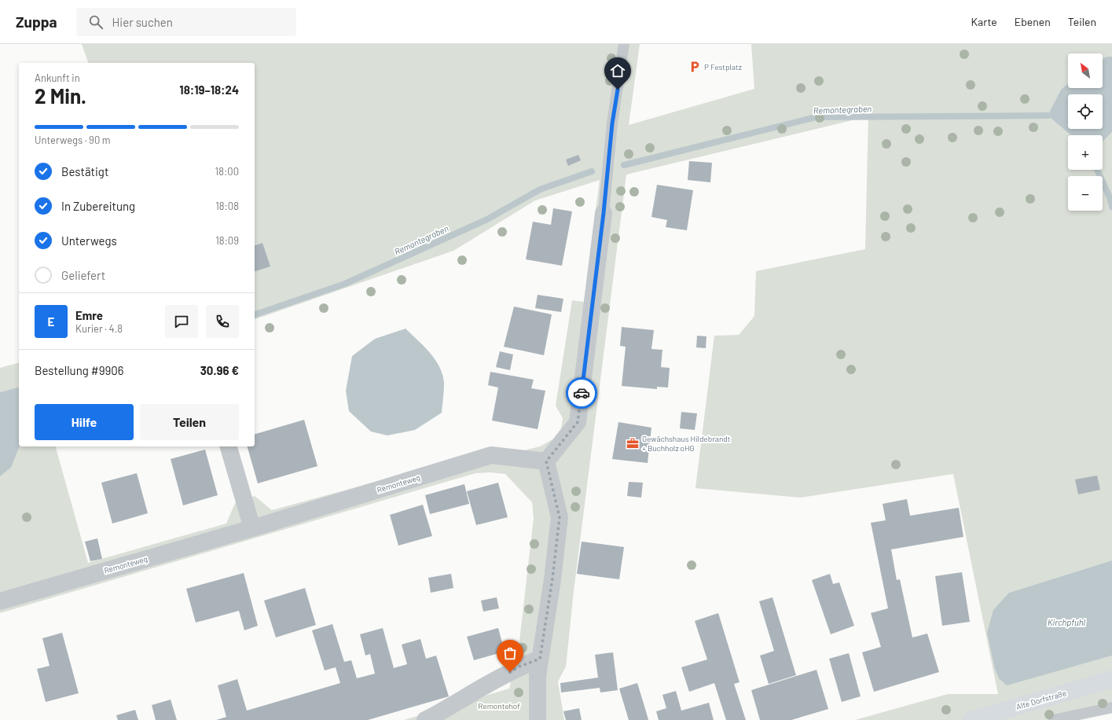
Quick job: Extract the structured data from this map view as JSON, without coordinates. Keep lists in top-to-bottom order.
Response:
{
  "streets": {
    "street": ["Remonteweg", "Alte Dorfstraße"]
  },
  "water": ["Remontegraben", "Kirchpfuhl"],
  "parks": ["Remontehof"],
  "places": {
    "parking": ["P Festplatz"],
    "office": ["Gewächshaus Hildebrandt + Buchholz oHG"]
  },
  "north": "top left",
  "page": {
    "header": "Zuppa",
    "search": "Hier suchen",
    "nav": ["Karte", "Ebenen", "Teilen"],
    "map_buttons": ["+", "−"],
    "heading": ["2 Min.", "Ankunft in", "18:19–18:24"],
    "panel": [
      "Emre",
      "Kurier · 4.8",
      "Bestellung #9906",
      "30.96 €"
    ],
    "bar": "Unterwegs · 90 m",
    "list": [
      ["Bestätigt", "18:00"],
      ["In Zubereitung", "18:08"],
      ["Unterwegs", "18:09"],
      "Geliefert"
    ],
    "round": "E",
    "buttons": ["Hilfe", "Teilen"]
  }
}
